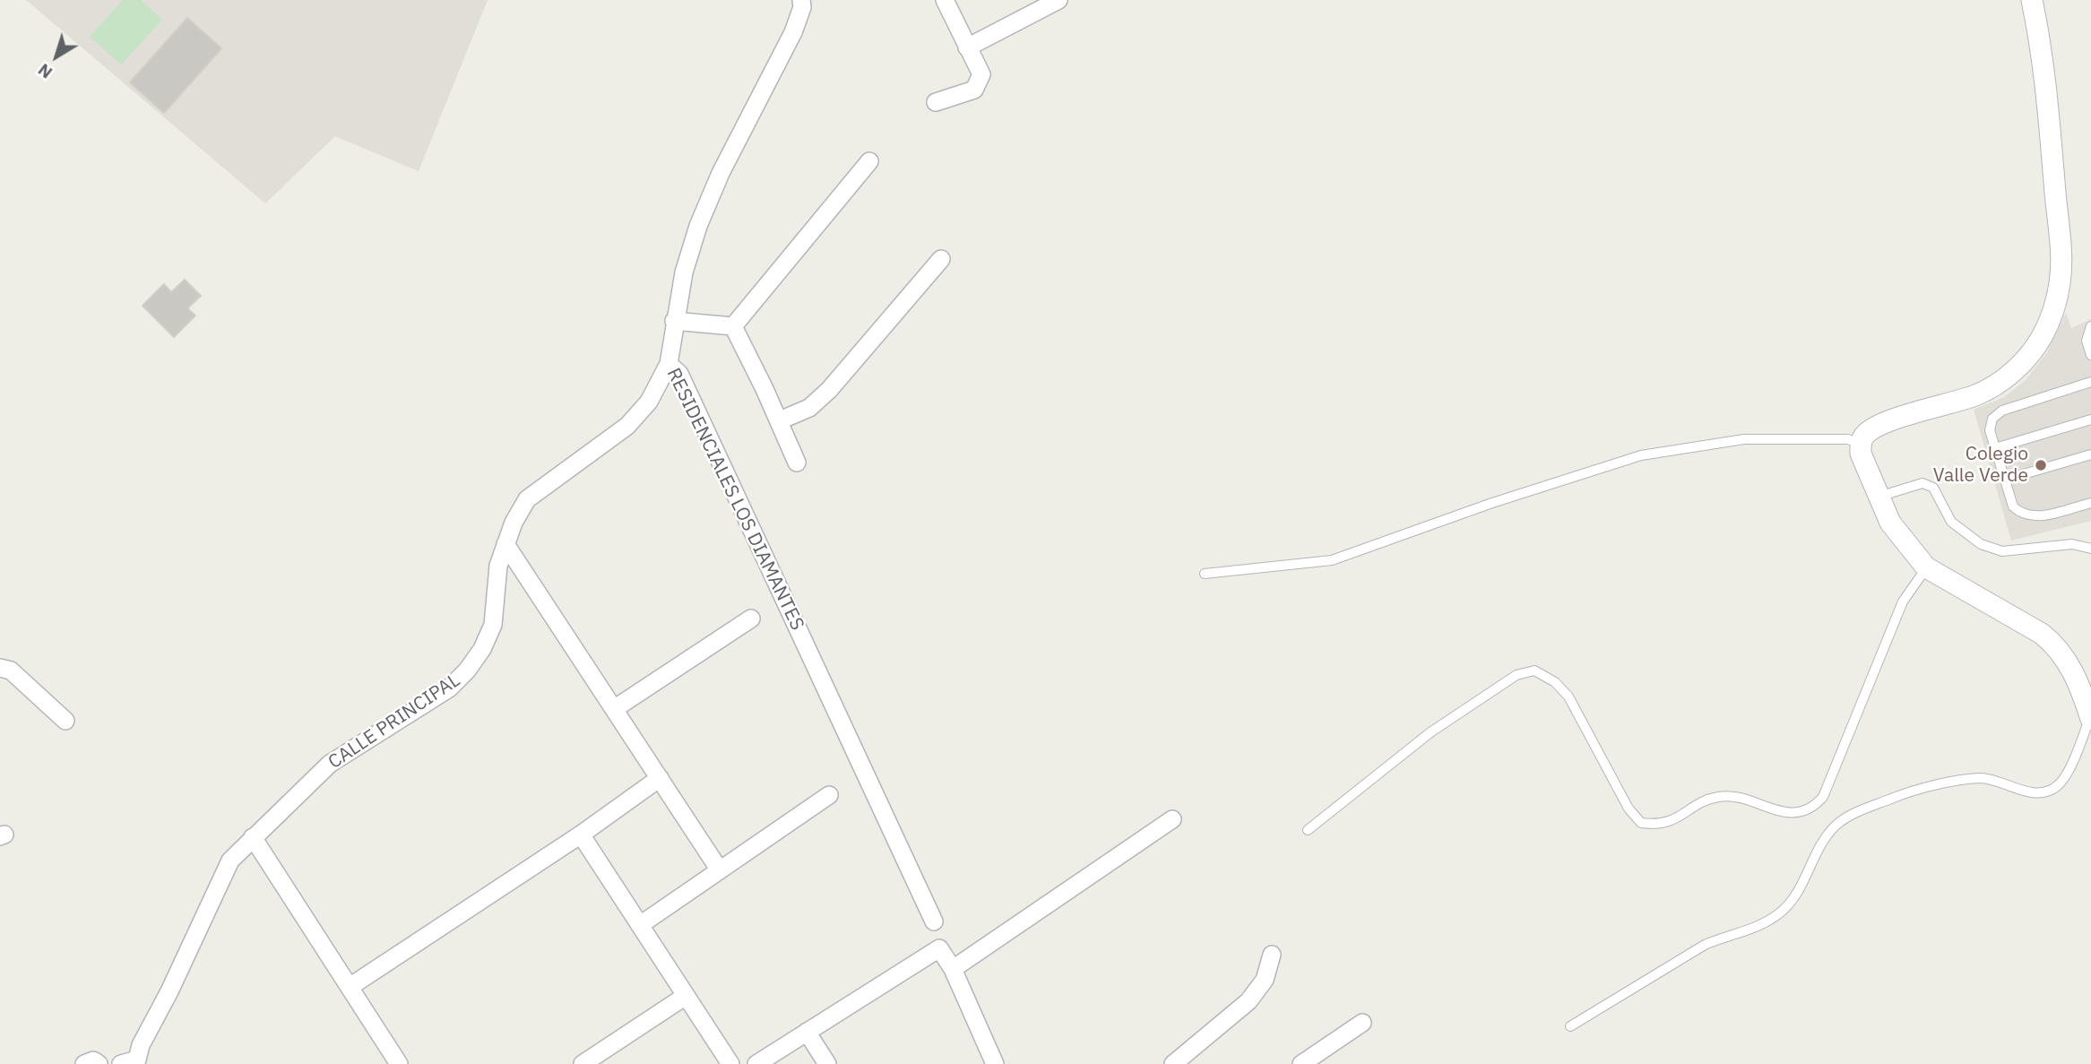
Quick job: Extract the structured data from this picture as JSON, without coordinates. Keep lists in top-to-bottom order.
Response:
{
  "streets": {
    "street": ["RESIDENCIALES LOS DIAMANTES", "CALLE PRINCIPAL"]
  },
  "crossings": [
    ["RESIDENCIALES LOS DIAMANTES", "CALLE PRINCIPAL"]
  ],
  "places": ["Colegio Valle Verde"],
  "north": "bottom left"
}
